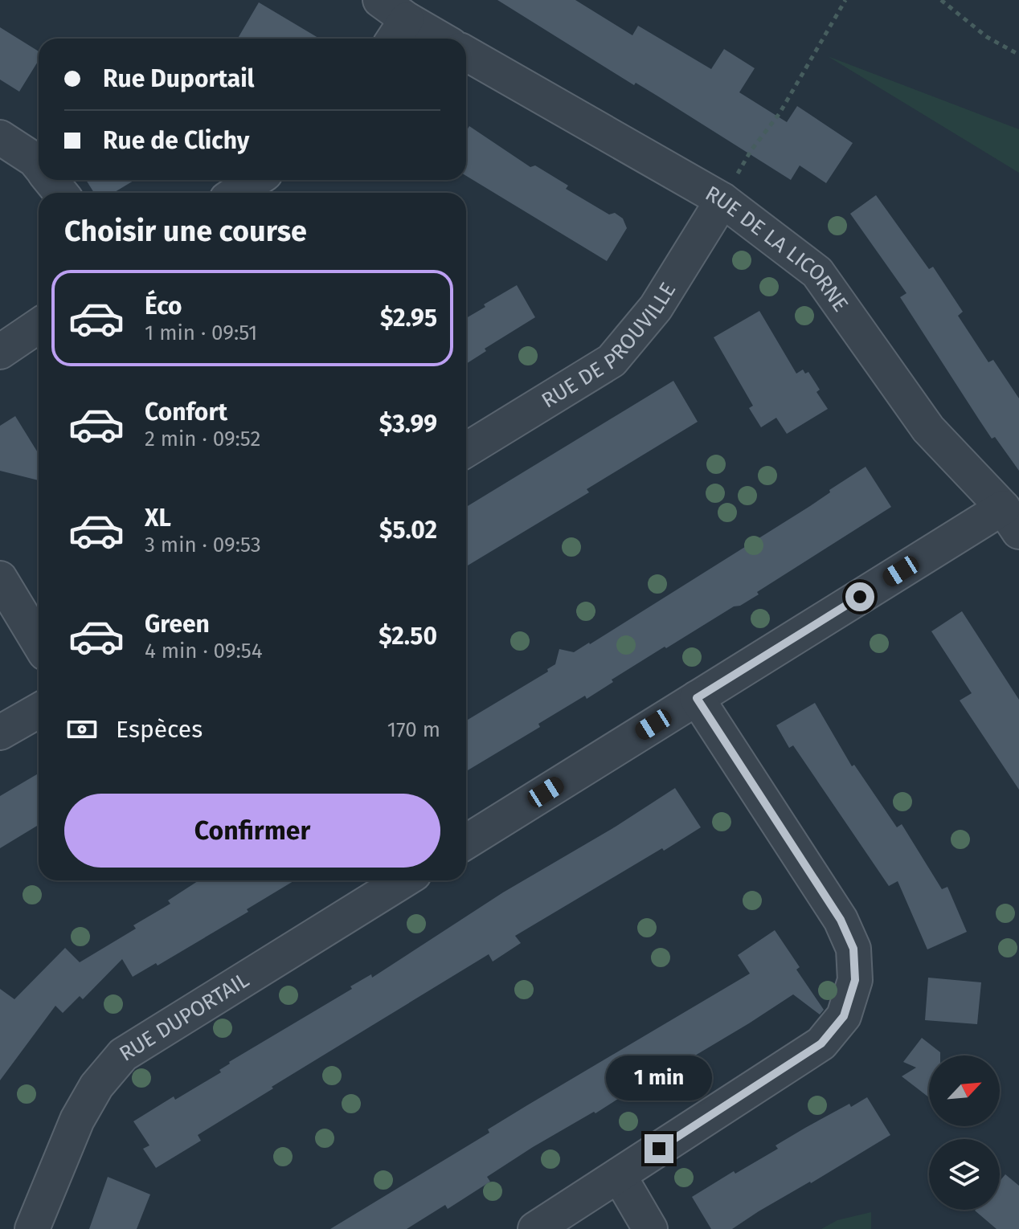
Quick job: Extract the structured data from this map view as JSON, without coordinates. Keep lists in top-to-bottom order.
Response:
{
  "streets": {
    "street": ["RUE DE LA LICORNE", "RUE DE PROUVILLE", "RUE DUPORTAIL"]
  },
  "crossings": [
    ["RUE DE LA LICORNE", "RUE DE PROUVILLE"]
  ],
  "north": "top right",
  "page": {
    "banner": ["Rue Duportail", "Rue de Clichy"],
    "heading": "Choisir une course",
    "list": [
      {
        "name": "Éco",
        "note": "1 min · 09:51",
        "value": "$2.95"
      },
      {
        "name": "Confort",
        "note": "2 min · 09:52",
        "value": "$3.99"
      },
      {
        "name": "XL",
        "note": "3 min · 09:53",
        "value": "$5.02"
      },
      {
        "name": "Green",
        "note": "4 min · 09:54",
        "value": "$2.50"
      }
    ],
    "pay": ["Espèces", "170 m"],
    "buttons": "Confirmer",
    "bubble": "1 min"
  }
}
